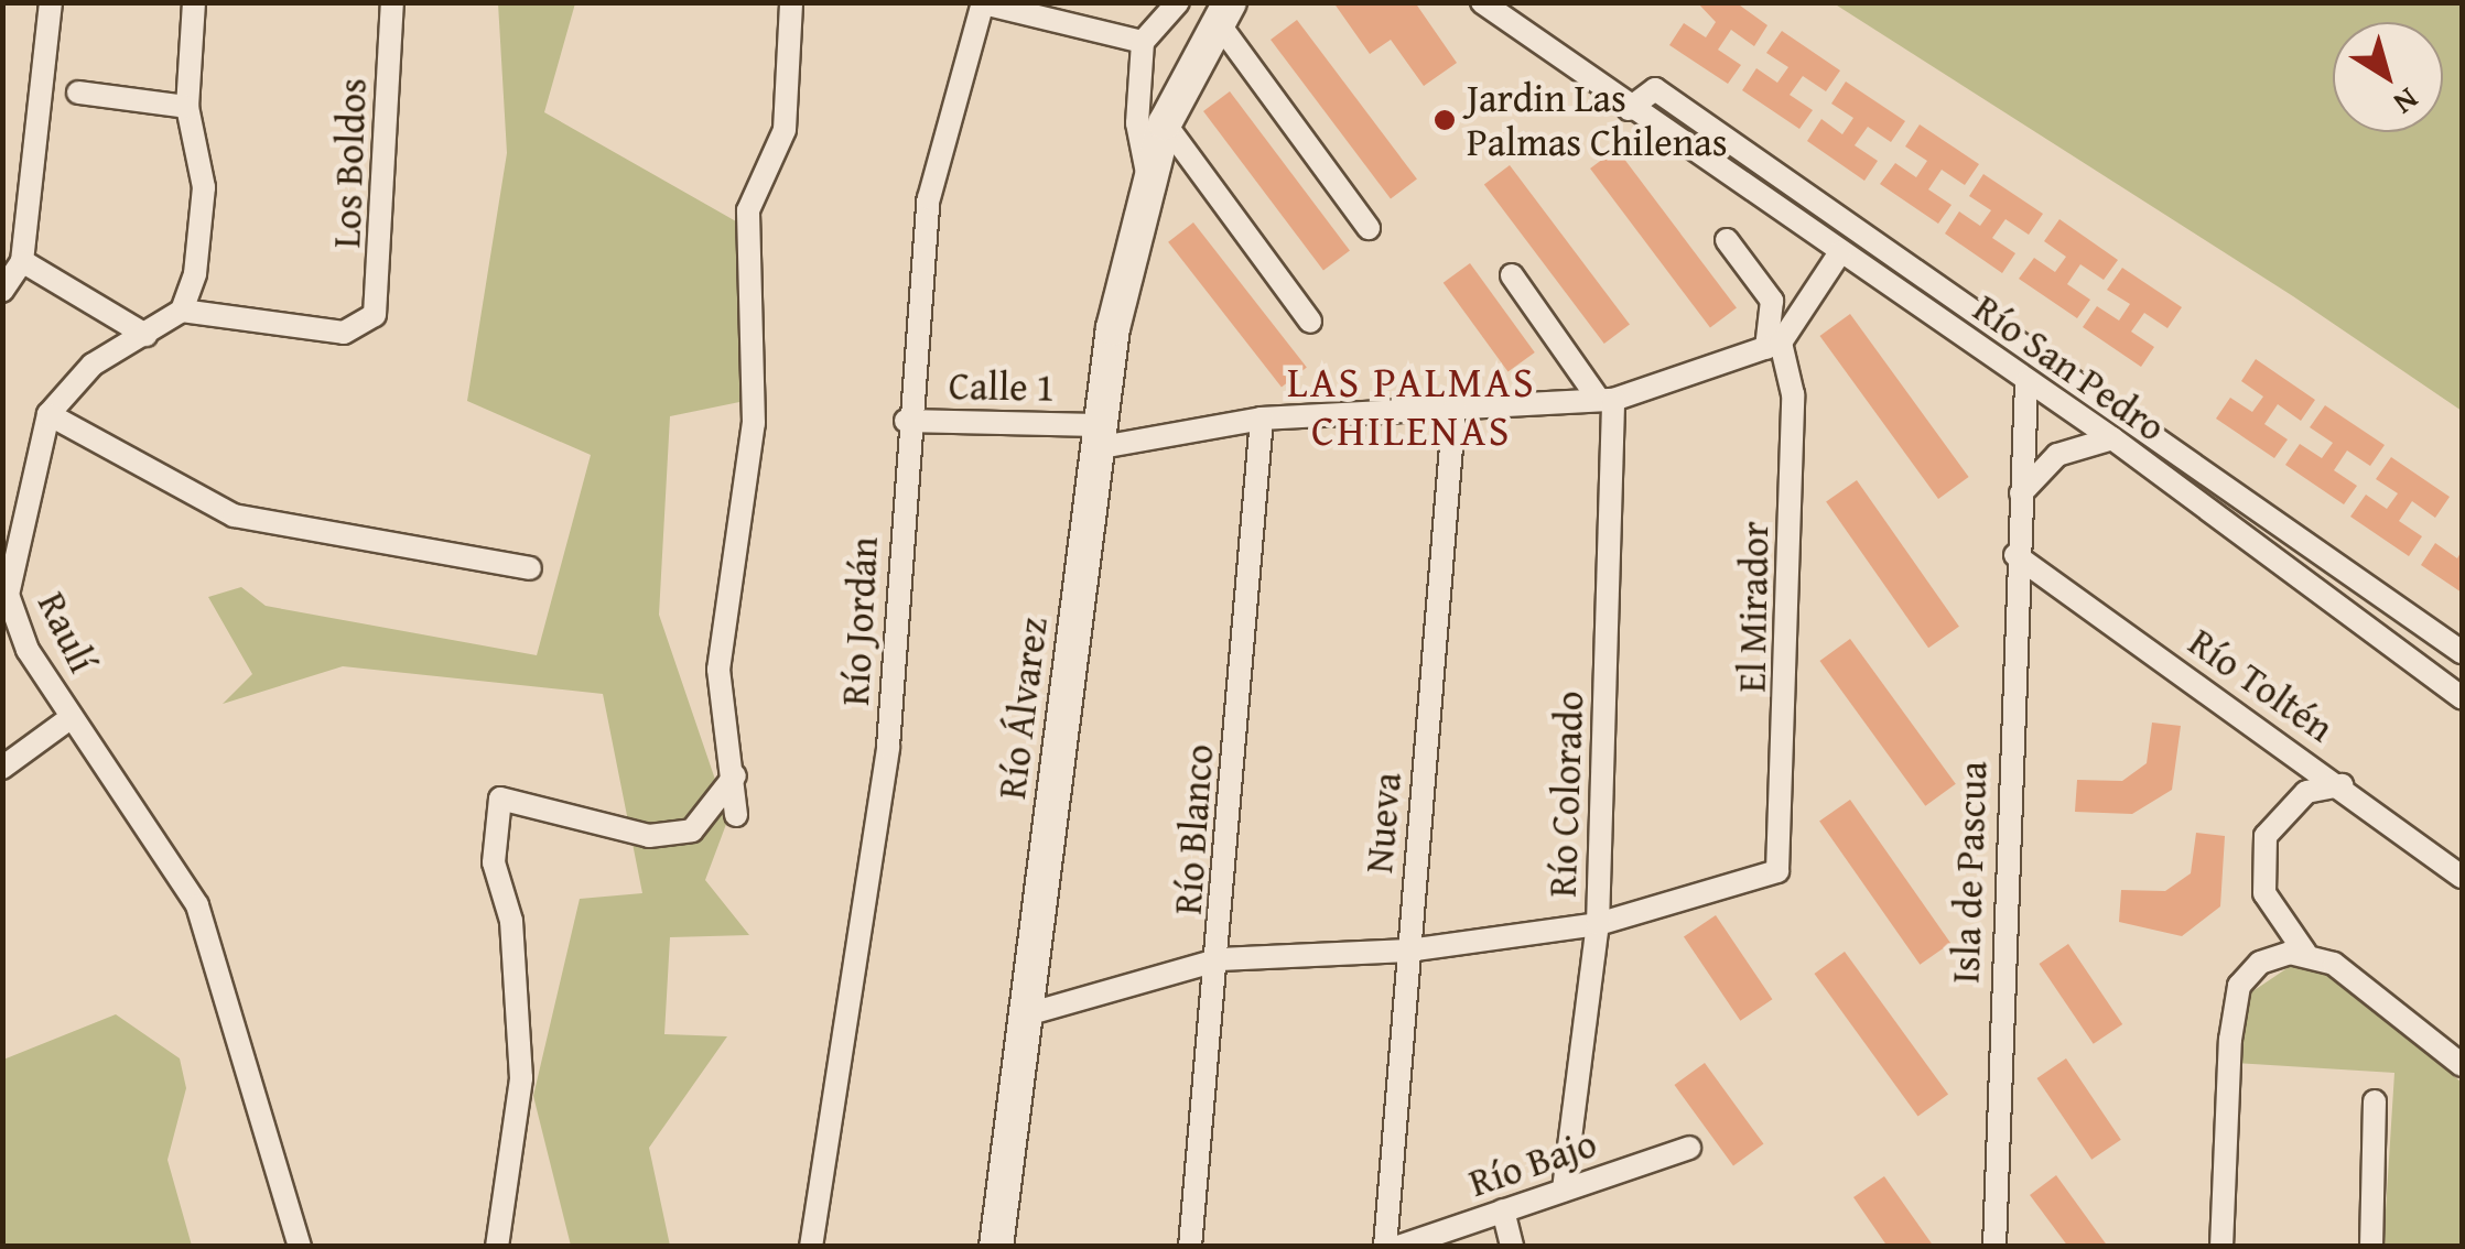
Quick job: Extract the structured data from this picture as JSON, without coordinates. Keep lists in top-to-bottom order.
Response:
{
  "streets": {
    "street": [
      "Los Boldos",
      "Río San Pedro",
      "Calle 1",
      "El Mirador",
      "Río Jordán",
      "Raulí",
      "Río Toltén",
      "Río Álvarez",
      "Río Colorado",
      "Nueva",
      "Río Blanco",
      "Isla de Pascua",
      "Río Bajo"
    ]
  },
  "crossings": [
    ["Los Boldos", "Raulí"],
    ["Río San Pedro", "Isla de Pascua"],
    ["Calle 1", "El Mirador"],
    ["Calle 1", "Río Jordán"],
    ["Calle 1", "Río Álvarez"],
    ["Calle 1", "Río Colorado"],
    ["Calle 1", "Nueva"],
    ["Calle 1", "Río Blanco"],
    ["El Mirador", "Río Colorado"],
    ["Río Toltén", "Isla de Pascua"],
    ["Río Colorado", "Río Bajo"]
  ],
  "districts": ["LAS PALMAS CHILENAS"],
  "places": ["Jardin Las Palmas Chilenas"],
  "north": "bottom right"
}
